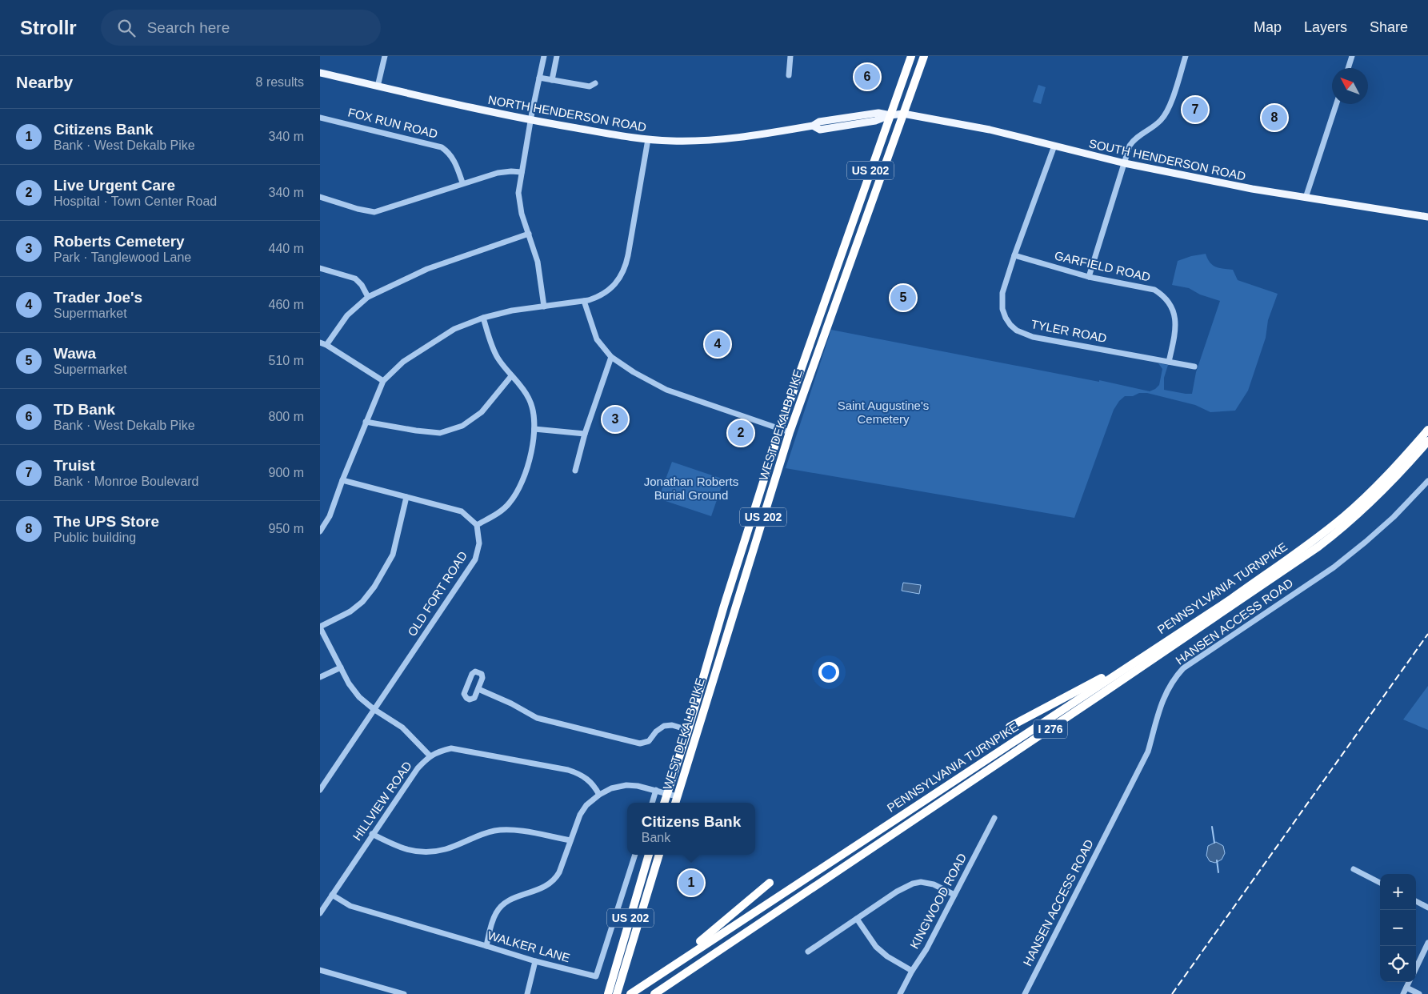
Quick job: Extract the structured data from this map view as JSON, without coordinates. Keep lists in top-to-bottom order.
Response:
{
  "streets": {
    "highway": [
      "US 202",
      "WEST DEKALB PIKE",
      "PENNSYLVANIA TURNPIKE",
      "I 276"
    ],
    "main road": ["NORTH HENDERSON ROAD", "SOUTH HENDERSON ROAD"],
    "street": [
      "FOX RUN ROAD",
      "GARFIELD ROAD",
      "TYLER ROAD",
      "OLD FORT ROAD",
      "HANSEN ACCESS ROAD",
      "HILLVIEW ROAD",
      "KINGWOOD ROAD",
      "WALKER LANE"
    ]
  },
  "crossings": [
    ["NORTH HENDERSON ROAD", "SOUTH HENDERSON ROAD"],
    ["NORTH HENDERSON ROAD", "WEST DEKALB PIKE"],
    ["SOUTH HENDERSON ROAD", "TYLER ROAD"],
    ["SOUTH HENDERSON ROAD", "WEST DEKALB PIKE"],
    ["GARFIELD ROAD", "TYLER ROAD"],
    ["HILLVIEW ROAD", "WALKER LANE"]
  ],
  "parks": ["Saint Augustine's Cemetery", "Jonathan Roberts Burial Ground"],
  "north": "top left",
  "page": {
    "header": "Strollr",
    "search": "Search here",
    "nav": ["Map", "Layers", "Share"],
    "heading": ["Nearby", "8 results"],
    "pins": [
      "6",
      "7",
      "8",
      "5",
      "4",
      "3",
      "2",
      "1"
    ],
    "list": [
      {
        "mark": "1",
        "name": "Citizens Bank",
        "note": "Bank · West Dekalb Pike",
        "value": "340 m"
      },
      {
        "mark": "2",
        "name": "Live Urgent Care",
        "note": "Hospital · Town Center Road",
        "value": "340 m"
      },
      {
        "mark": "3",
        "name": "Roberts Cemetery",
        "note": "Park · Tanglewood Lane",
        "value": "440 m"
      },
      {
        "mark": "4",
        "name": "Trader Joe's",
        "note": "Supermarket",
        "value": "460 m"
      },
      {
        "mark": "5",
        "name": "Wawa",
        "note": "Supermarket",
        "value": "510 m"
      },
      {
        "mark": "6",
        "name": "TD Bank",
        "note": "Bank · West Dekalb Pike",
        "value": "800 m"
      },
      {
        "mark": "7",
        "name": "Truist",
        "note": "Bank · Monroe Boulevard",
        "value": "900 m"
      },
      {
        "mark": "8",
        "name": "The UPS Store",
        "note": "Public building",
        "value": "950 m"
      }
    ],
    "popup": ["Citizens Bank", "Bank"],
    "map_buttons": ["+", "−"]
  }
}
